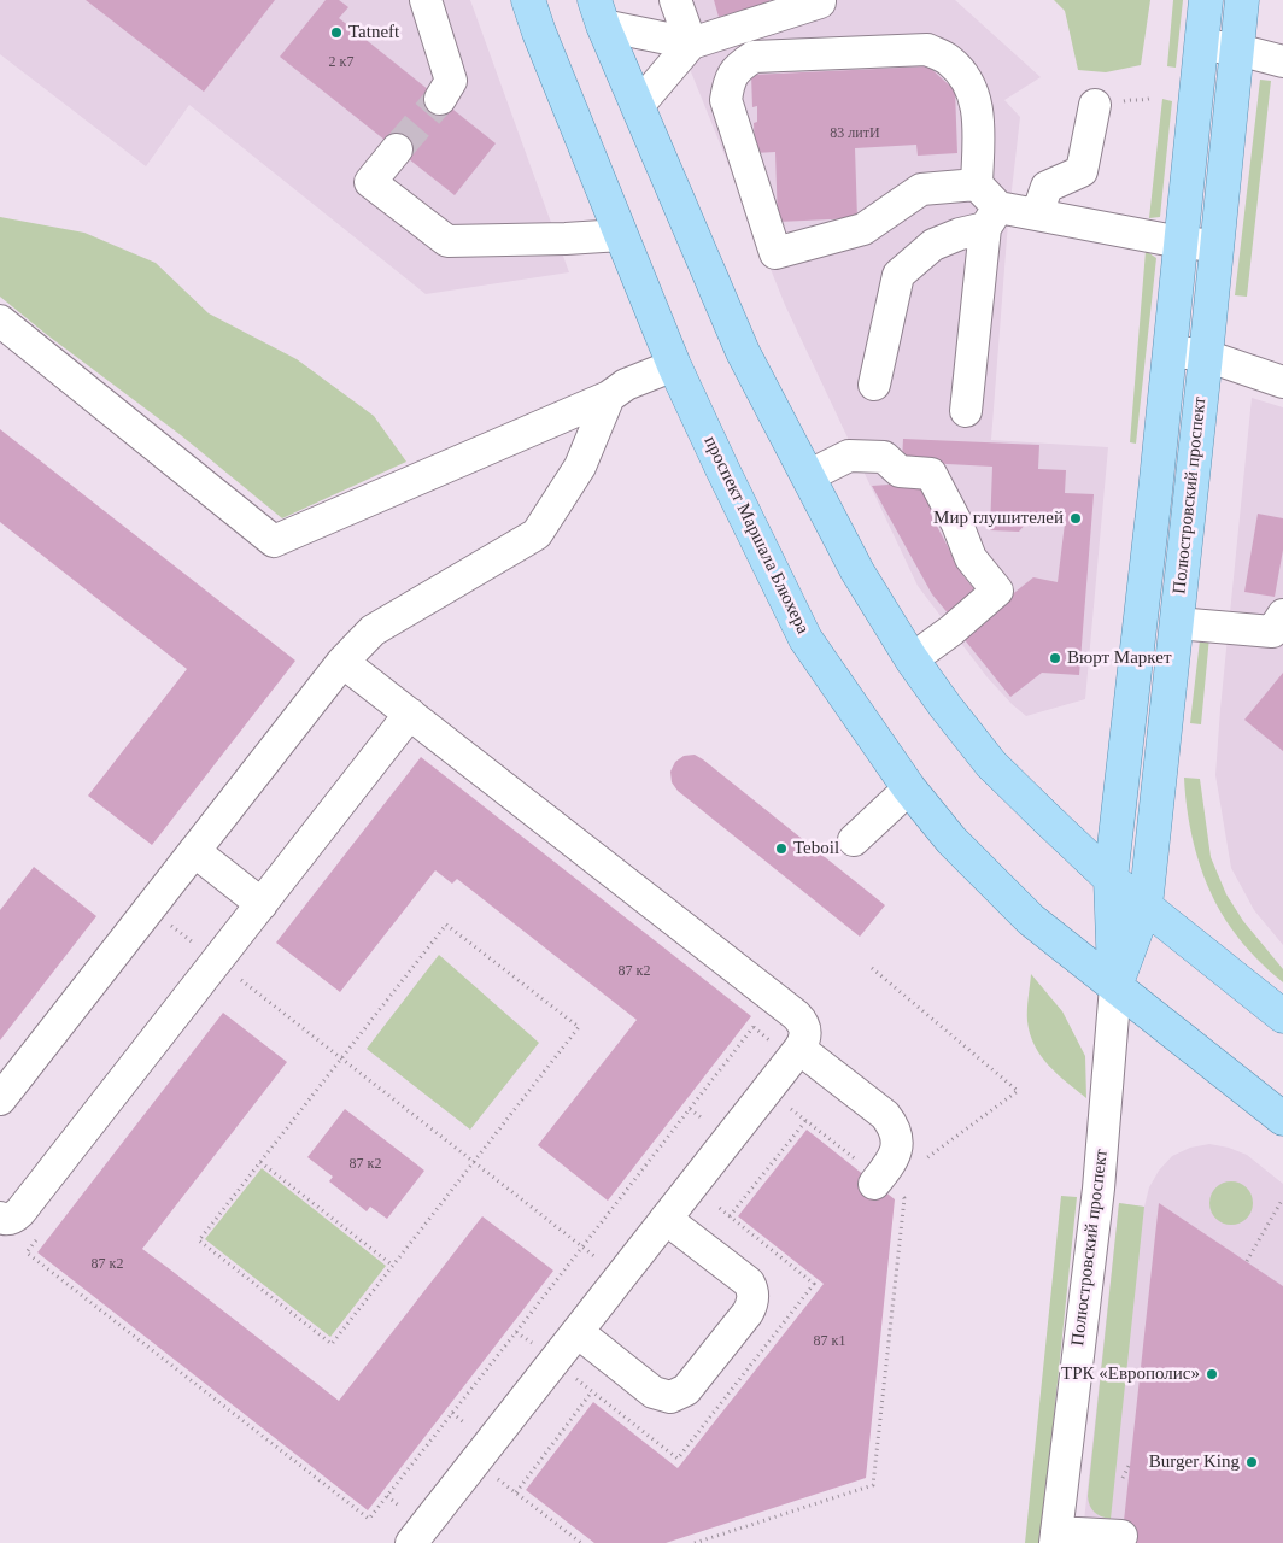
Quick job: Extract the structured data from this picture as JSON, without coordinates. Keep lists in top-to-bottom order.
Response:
{
  "streets": {
    "main road": ["Полюстровский проспект", "проспект Маршала Блюхера"]
  },
  "crossings": [
    ["Полюстровский проспект", "проспект Маршала Блюхера"]
  ],
  "places": [
    "Tatneft",
    "Мир глушителей",
    "Вюрт Маркет",
    "Teboil",
    "ТРК «Европолис»",
    "Burger King"
  ],
  "house_numbers": [
    "2 к7",
    "83 литИ",
    "87 к2",
    "87 к2",
    "87 к2",
    "87 к1"
  ]
}
